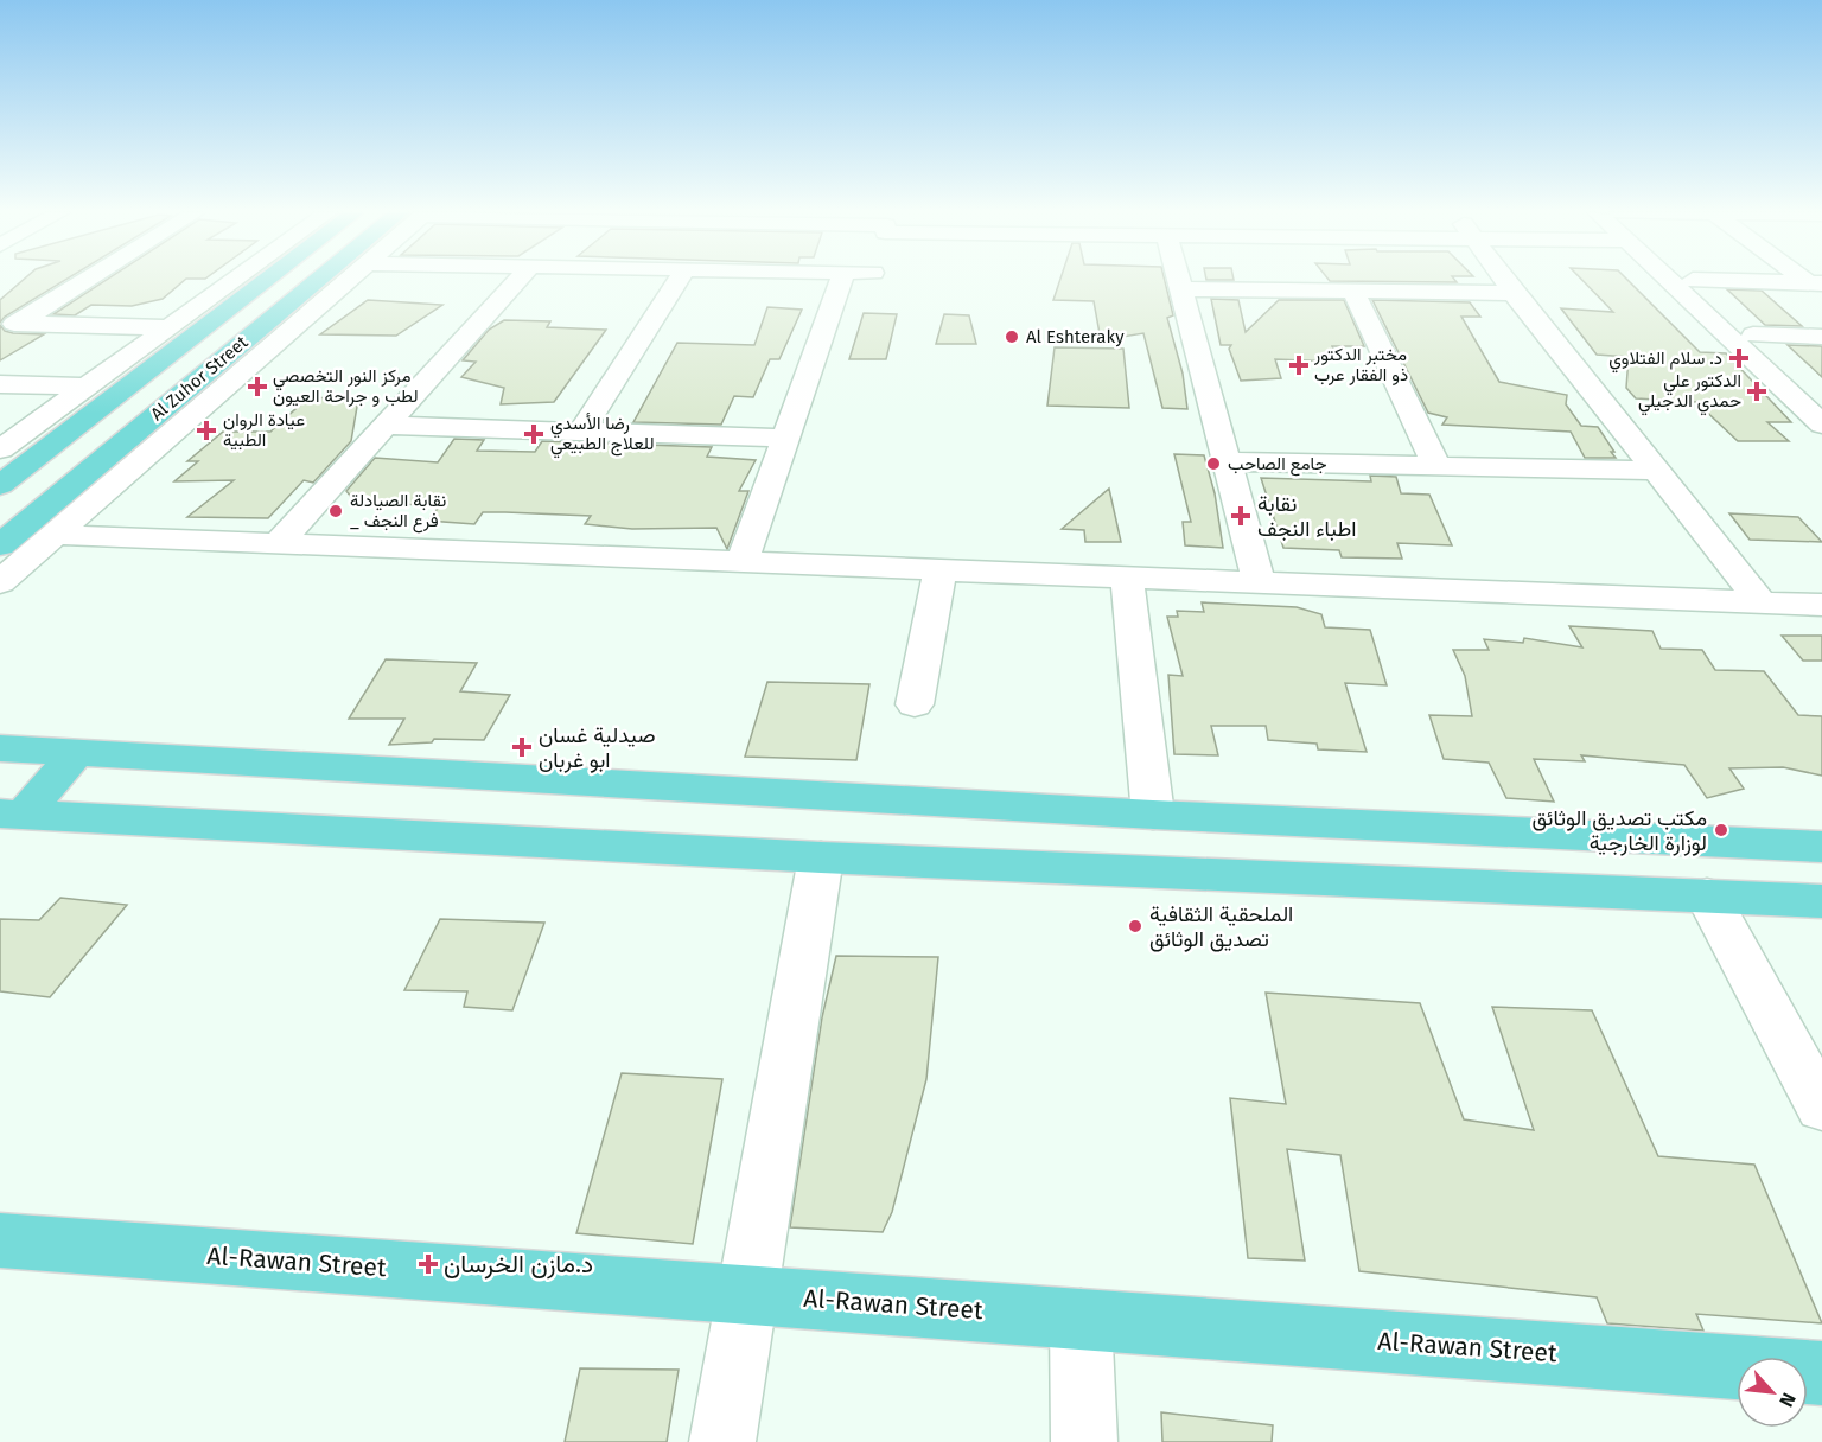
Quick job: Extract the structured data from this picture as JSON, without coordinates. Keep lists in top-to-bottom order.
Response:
{
  "streets": {
    "main road": ["Al Zuhor Street", "Al-Rawan Street"]
  },
  "places": {
    "other": [
      "Al Eshteraky",
      "جامع الصاحب",
      "نقابة الصيادلة _ فرع النجف",
      "مكتب تصديق الوثائق لوزارة الخارجية",
      "الملحقية الثقافية تصديق الوثائق"
    ],
    "health": [
      "د. سلام الفتلاوي",
      "مختبر الدكتور ذو الفقار عرب",
      "مركز النور التخصصي لطب و جراحة العيون",
      "الدكتور علي حمدي الدجيلي",
      "عيادة الروان الطبية",
      "رضا الأسدي للعلاج الطبيعي",
      "نقابة اطباء النجف",
      "صيدلية غسان ابو غربان",
      "د.مازن الخرسان"
    ]
  },
  "north": "bottom right"
}
